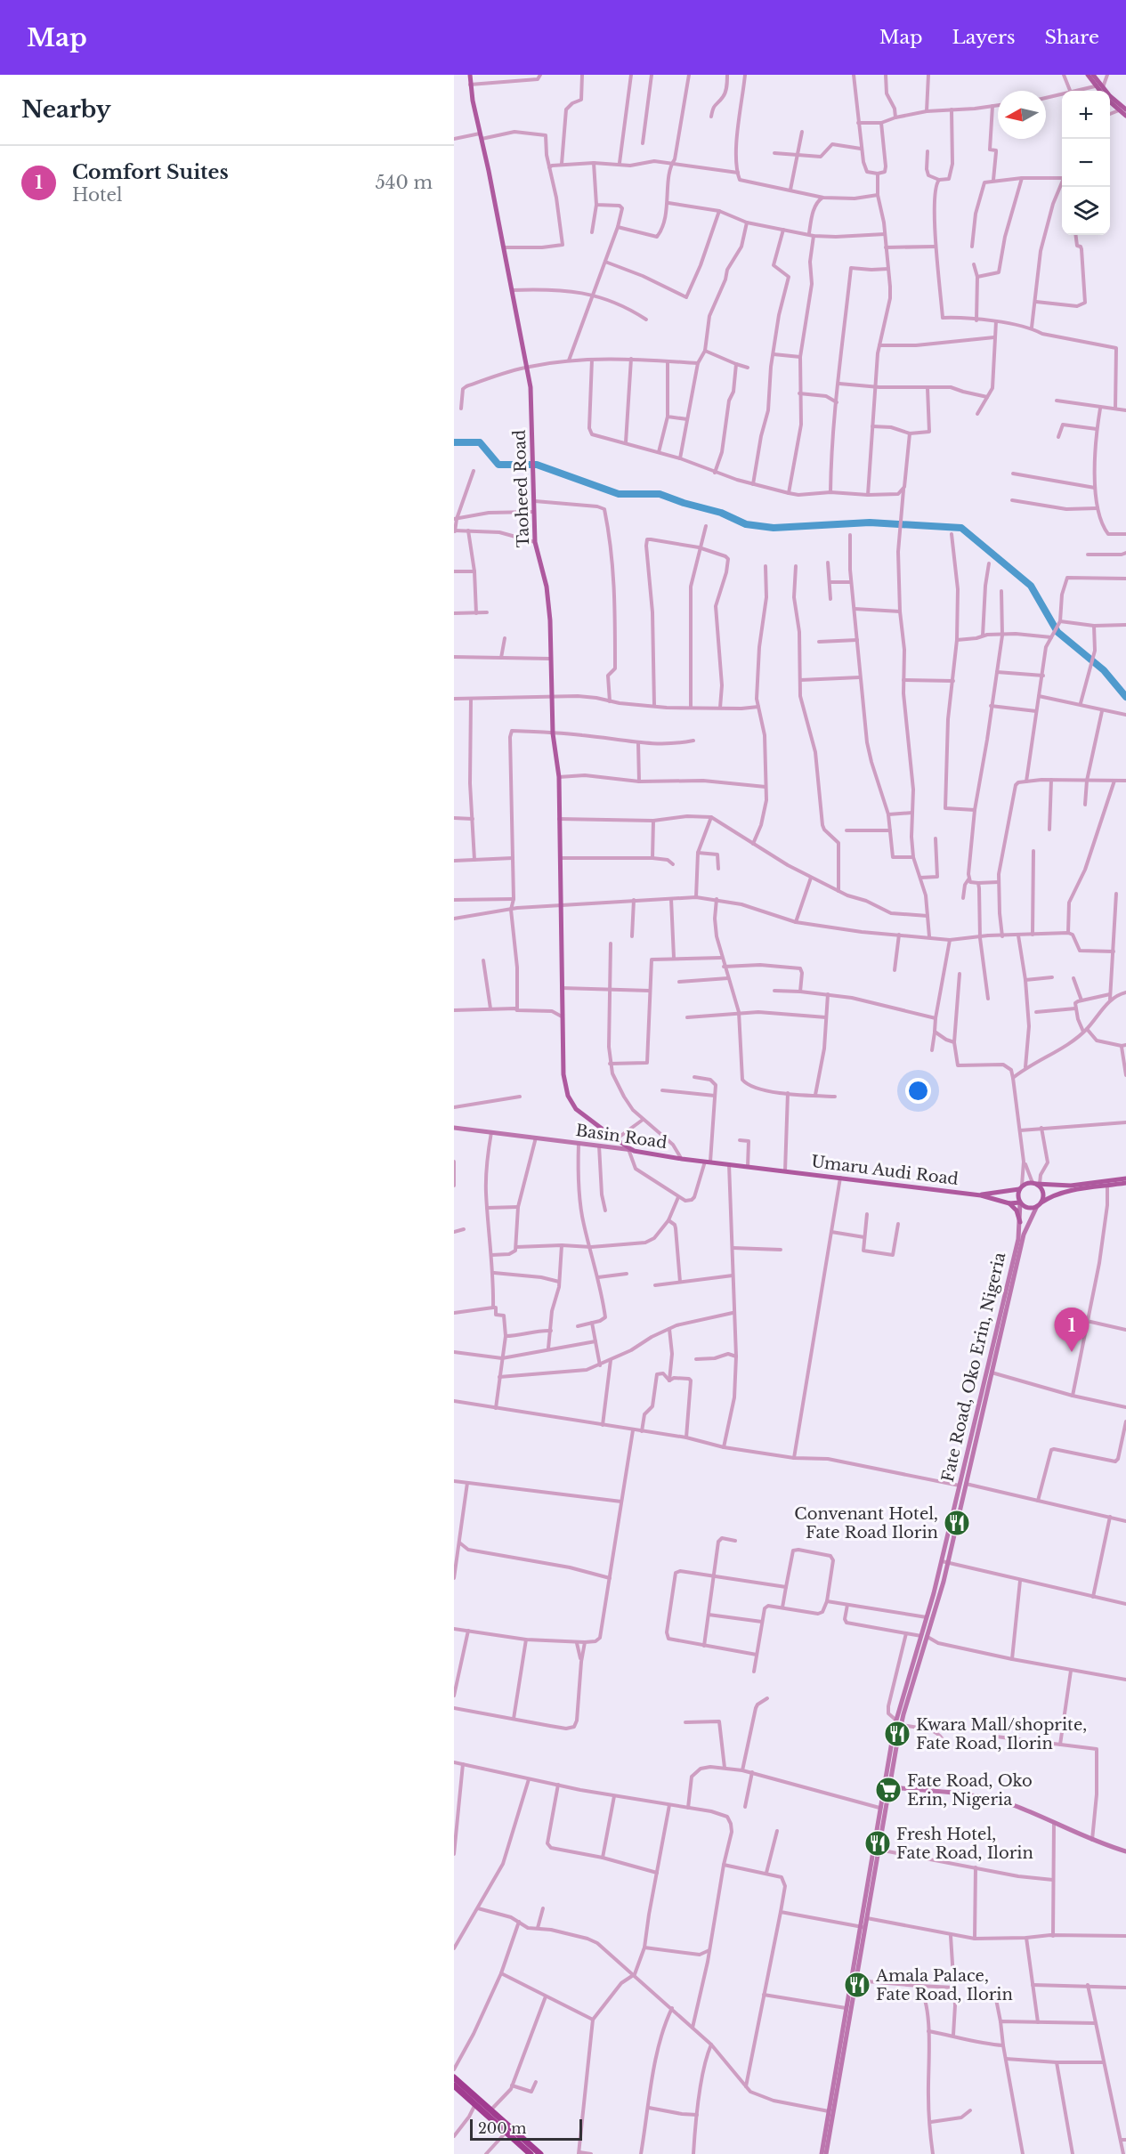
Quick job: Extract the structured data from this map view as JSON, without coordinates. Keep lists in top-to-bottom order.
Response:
{
  "streets": {
    "main road": ["Taoheed Road", "Basin Road", "Umaru Audi Road"],
    "street": ["Fate Road, Oko Erin, Nigeria"]
  },
  "crossings": [
    ["Taoheed Road", "Basin Road"],
    ["Basin Road", "Umaru Audi Road"]
  ],
  "places": {
    "restaurant": [
      "Convenant Hotel, Fate Road Ilorin",
      "Kwara Mall/shoprite, Fate Road, Ilorin",
      "Fresh Hotel, Fate Road, Ilorin",
      "Amala Palace, Fate Road, Ilorin"
    ],
    "supermarket": ["Fate Road, Oko Erin, Nigeria"]
  },
  "scale_bar": "200 m",
  "north": "left",
  "page": {
    "header": "Map",
    "nav": ["Map", "Layers", "Share"],
    "heading": "Nearby",
    "map_buttons": ["+", "−"],
    "list": [
      {
        "mark": "1",
        "name": "Comfort Suites",
        "note": "Hotel",
        "value": "540 m"
      }
    ],
    "pins": "1",
    "scale": "200 m"
  }
}
